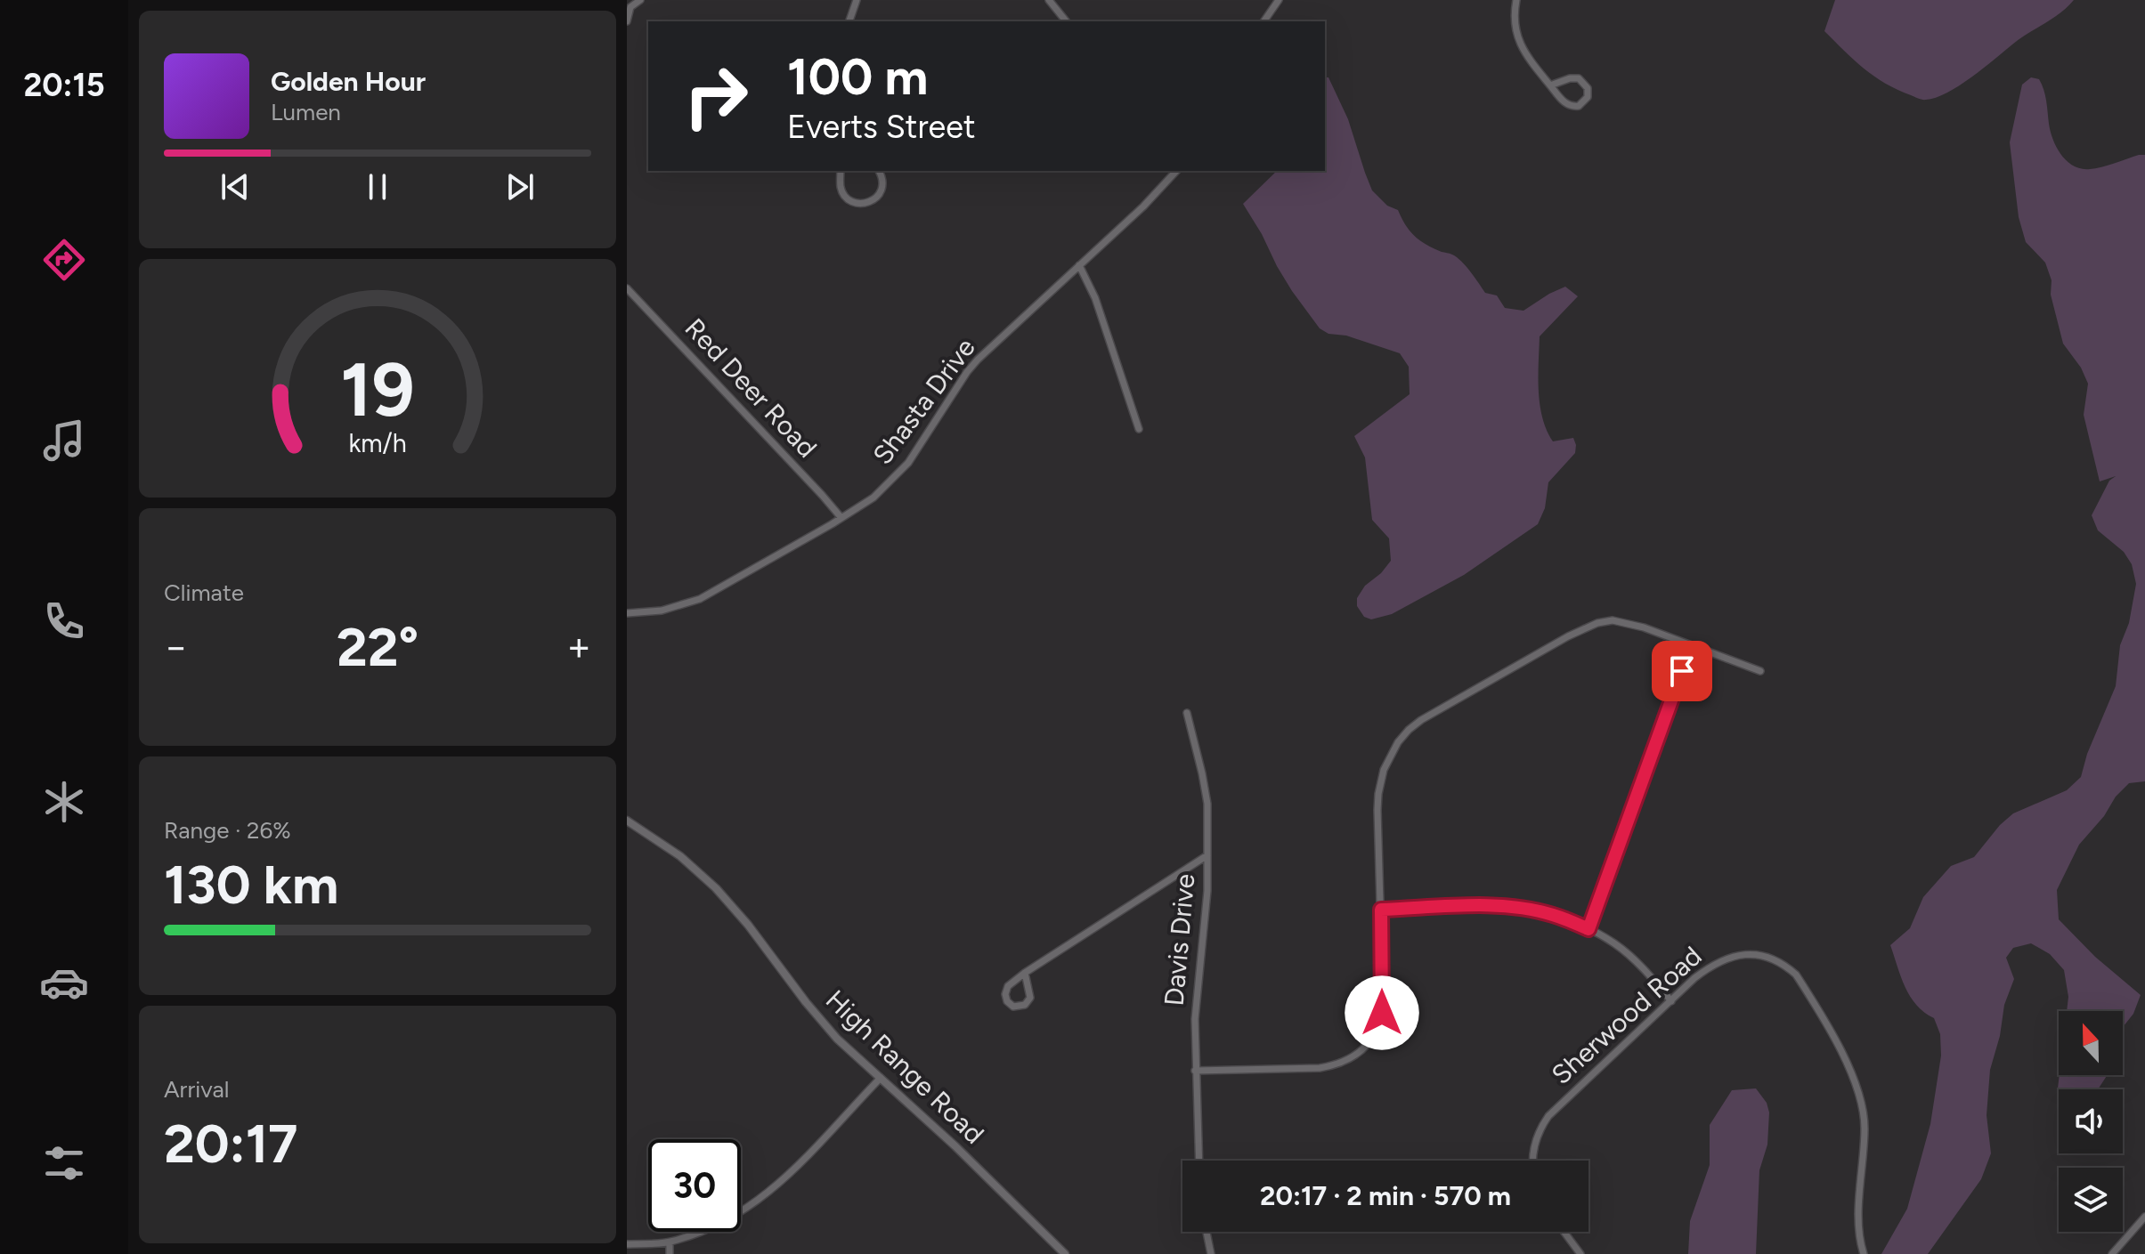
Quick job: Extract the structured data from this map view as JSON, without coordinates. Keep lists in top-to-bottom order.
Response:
{
  "streets": {
    "street": [
      "Red Deer Road",
      "Shasta Drive",
      "Davis Drive",
      "Sherwood Road",
      "High Range Road"
    ]
  },
  "crossings": [
    ["Red Deer Road", "Shasta Drive"]
  ],
  "north": "top",
  "page": {
    "tabs": "20:15",
    "turn": ["100 m", "Everts Street"],
    "song": ["Golden Hour", "Lumen"],
    "tile": [
      "Climate",
      ["Range · 26%", "130 km"],
      ["Arrival", "20:17"]
    ],
    "heat": ["−", "22°", "+"],
    "limit": "30",
    "trip": "20:17 · 2 min · 570 m",
    "gauge": ["19", "km/h"]
  }
}
